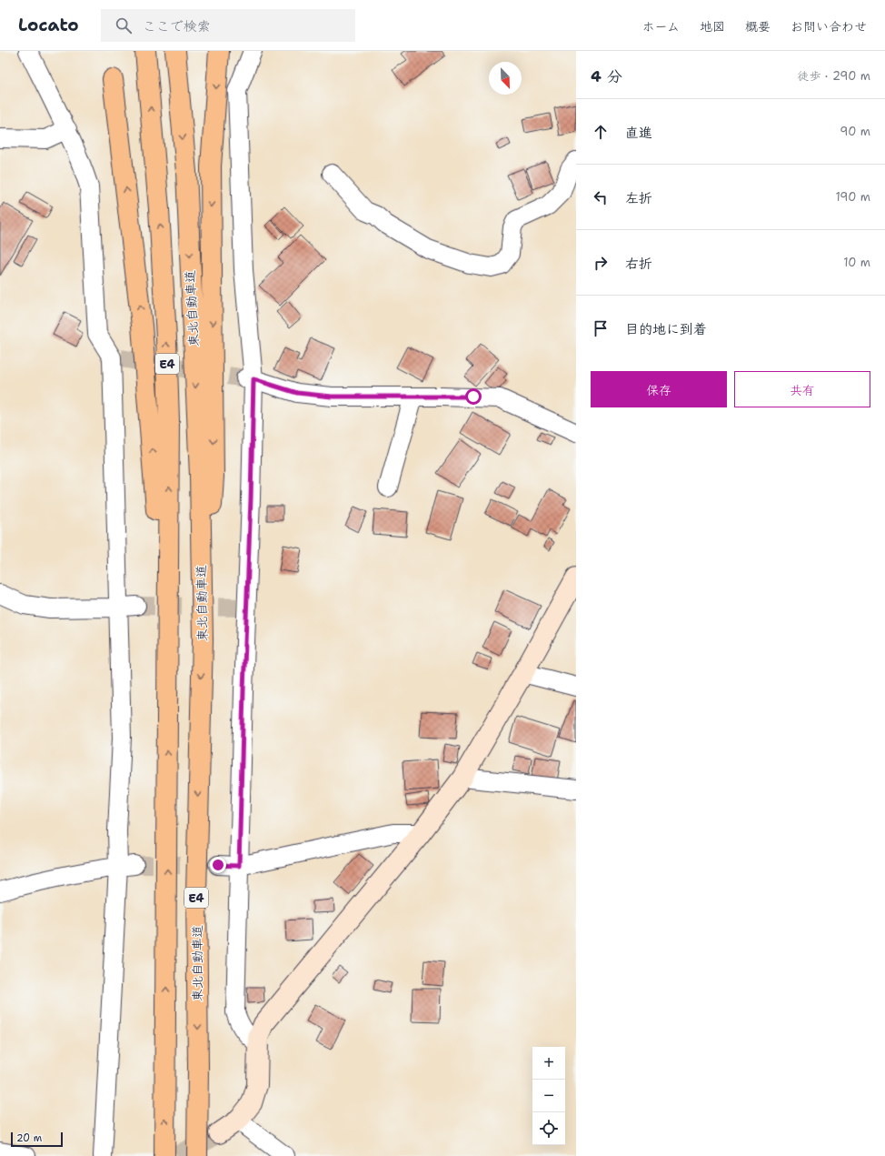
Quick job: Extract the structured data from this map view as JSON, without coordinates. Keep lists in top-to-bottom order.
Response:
{
  "streets": {
    "highway": ["東北自動車道", "E4"]
  },
  "scale_bar": "20 m",
  "north": "bottom right",
  "page": {
    "header": "Locato",
    "search": "ここで検索",
    "nav": [
      "ホーム",
      "地図",
      "概要",
      "お問い合わせ"
    ],
    "heading": ["4 分", "徒歩 · 290 m"],
    "list": [
      ["直進", "90 m"],
      ["左折", "190 m"],
      ["右折", "10 m"],
      "目的地に到着"
    ],
    "buttons": ["保存", "共有"],
    "map_buttons": ["+", "−"],
    "scale": "20 m"
  }
}
